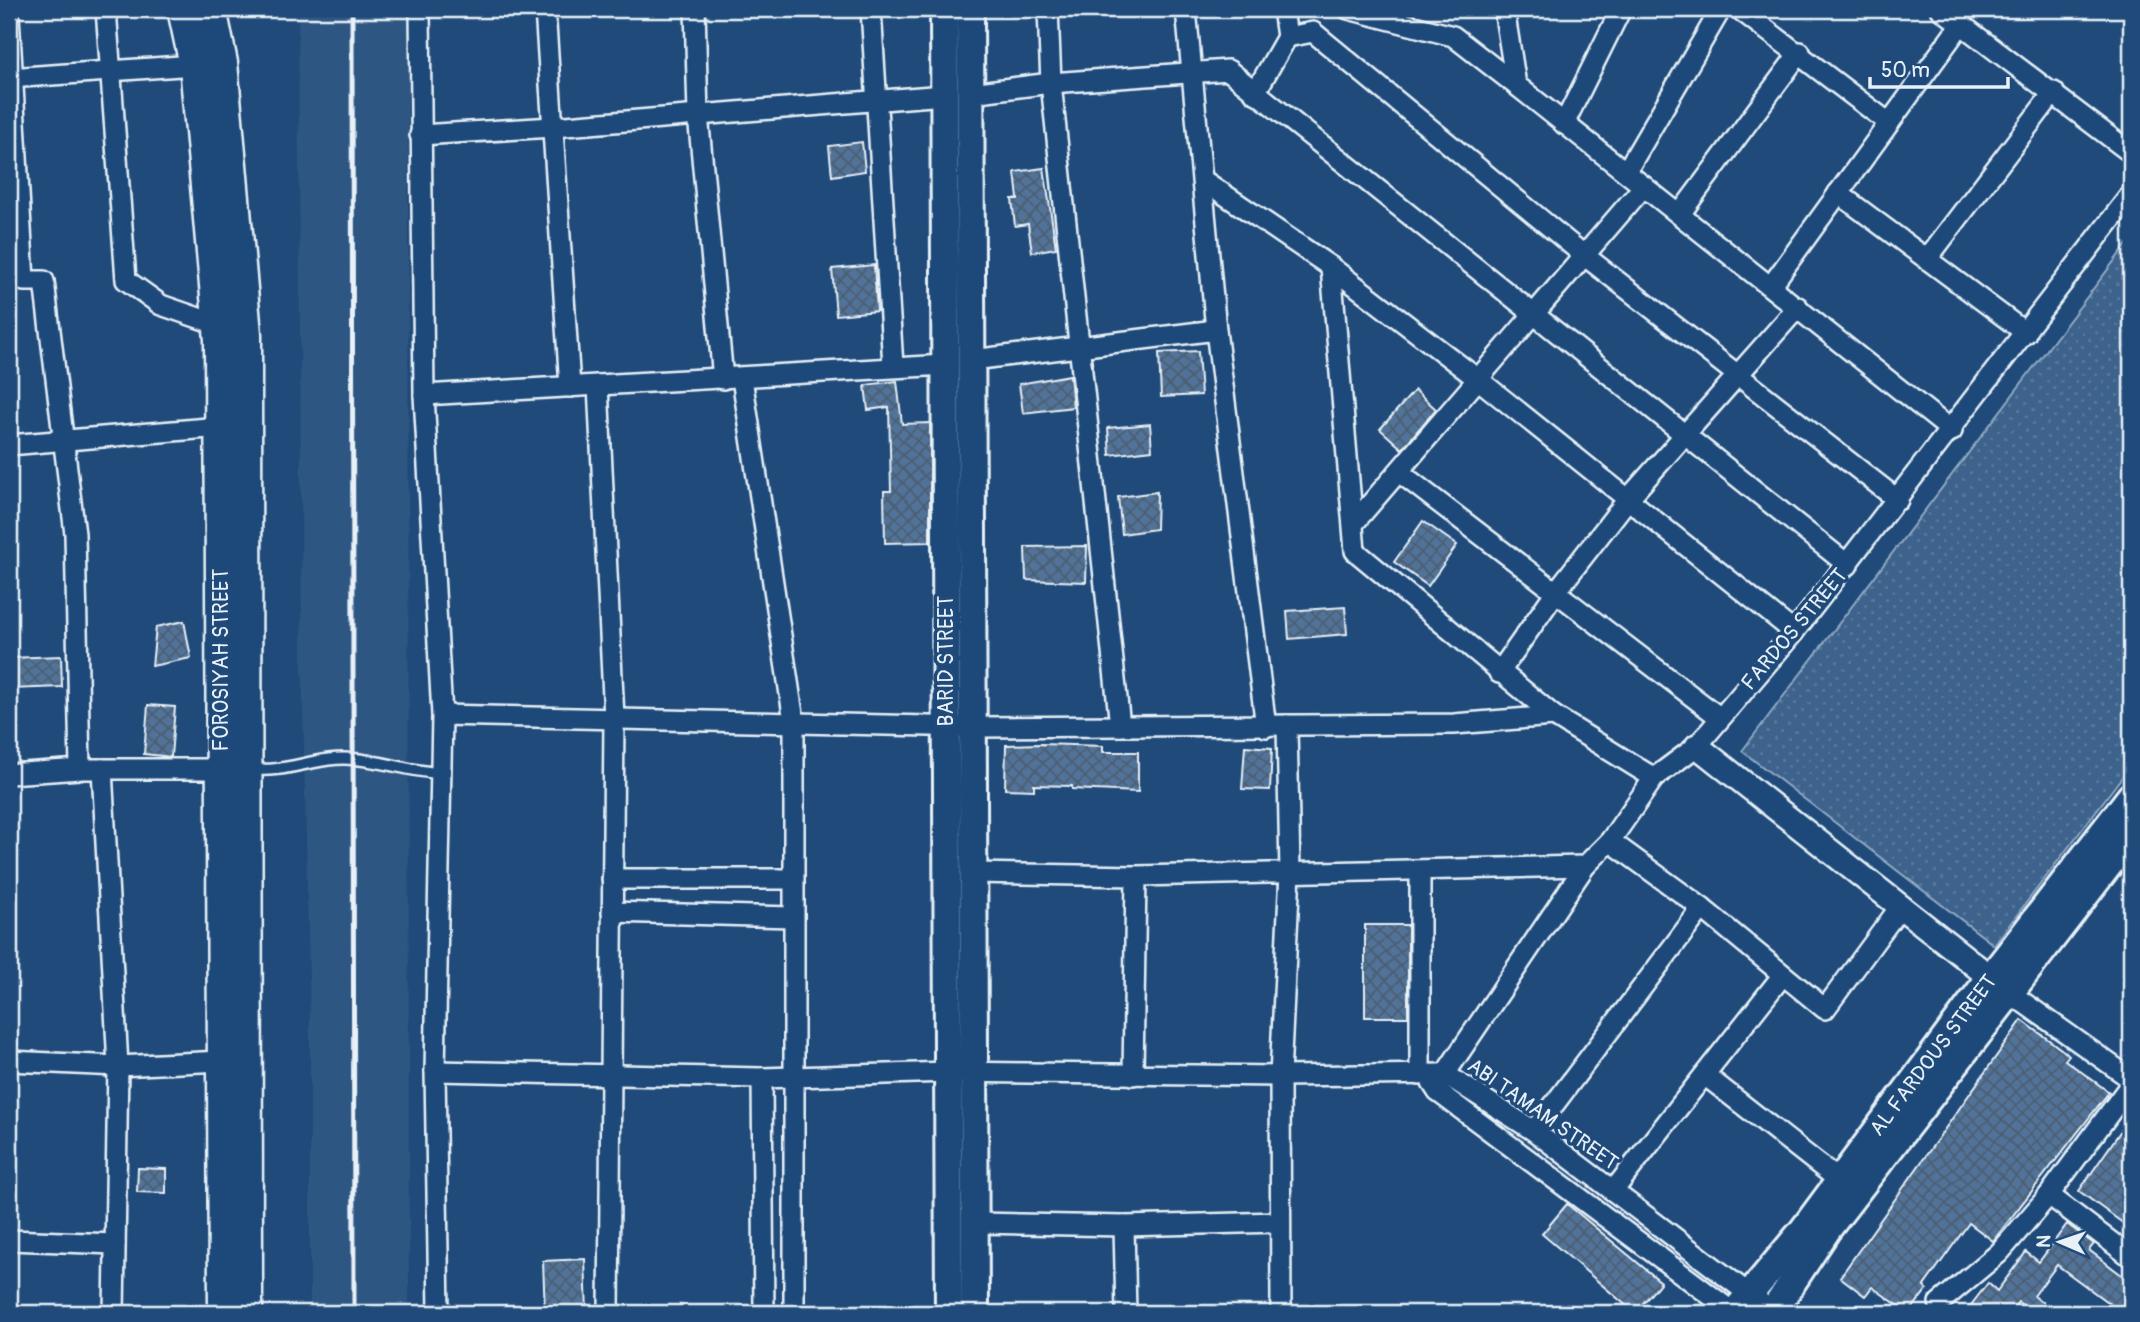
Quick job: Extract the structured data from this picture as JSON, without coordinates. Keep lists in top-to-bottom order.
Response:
{
  "streets": {
    "main road": ["FOROSIYAH STREET", "BARID STREET", "AL FARDOUS STREET"],
    "street": ["FARDOS STREET", "ABI TAMAM STREET"]
  },
  "crossings": [
    ["FARDOS STREET", "ABI TAMAM STREET"],
    ["AL FARDOUS STREET", "ABI TAMAM STREET"]
  ],
  "scale_bar": "50 m",
  "north": "left"
}
